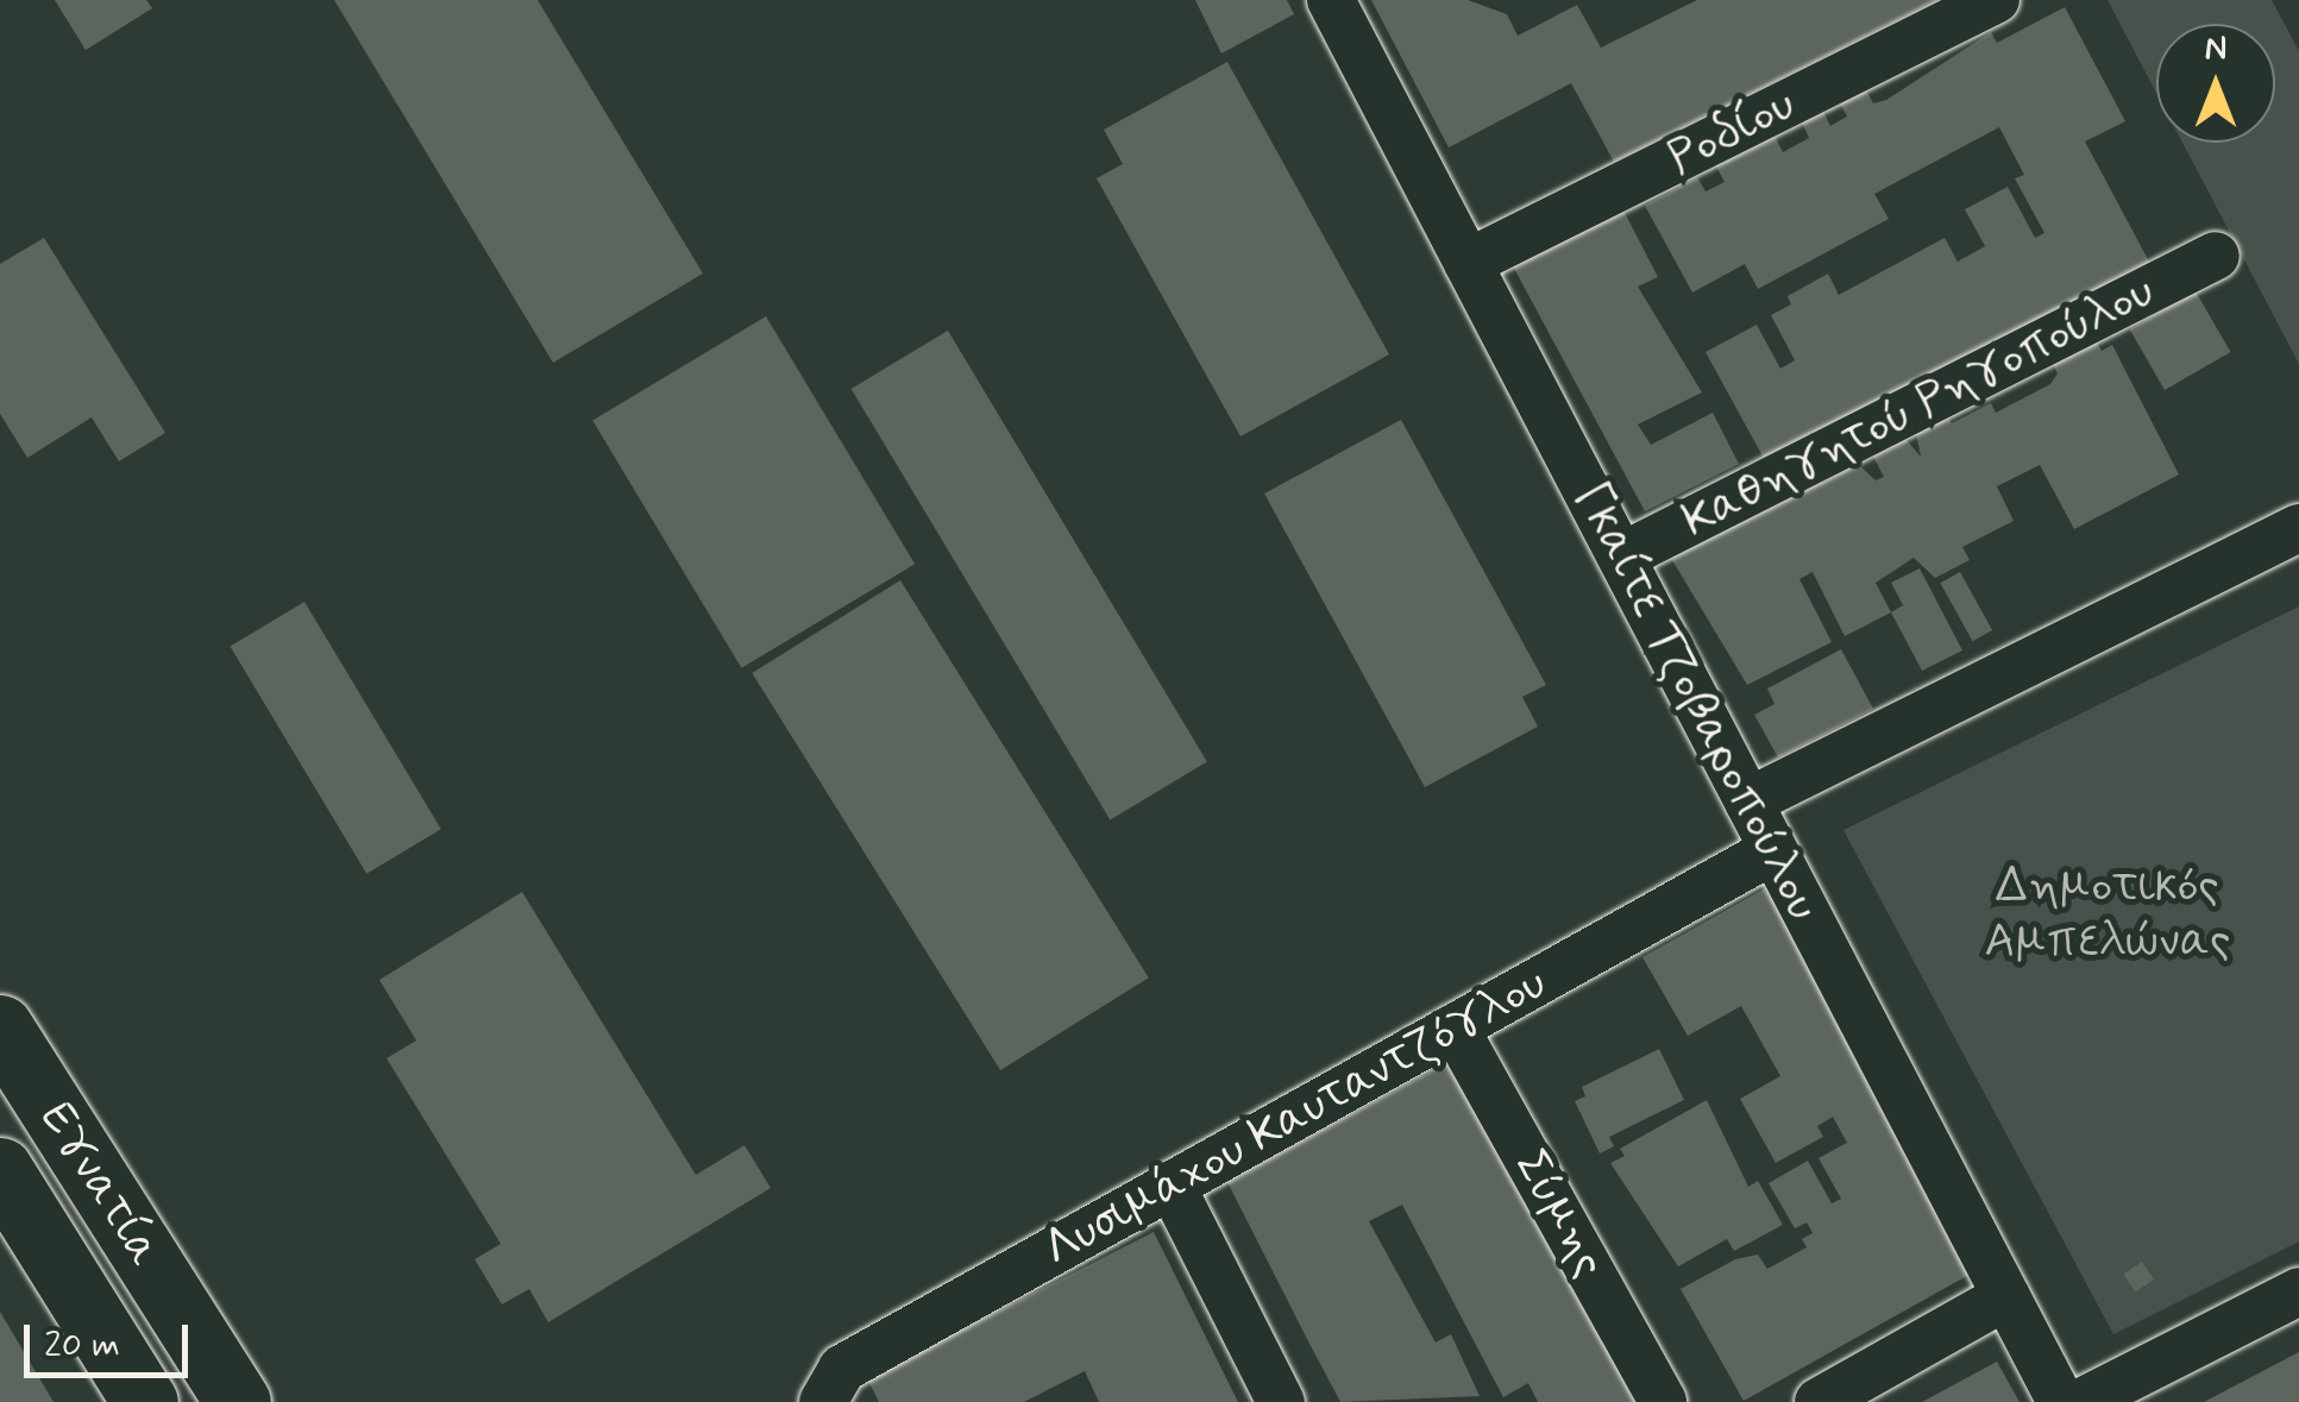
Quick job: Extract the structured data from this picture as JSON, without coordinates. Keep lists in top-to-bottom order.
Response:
{
  "streets": {
    "main road": ["Εγνατία"],
    "street": [
      "Ροδίου",
      "Καθηγητού Ρηγοπούλου",
      "Γκαίτε Τζοβαροπούλου",
      "Λυσιμάχου Καυταντζόγλου",
      "Σύμης"
    ]
  },
  "crossings": [
    ["Ροδίου", "Γκαίτε Τζοβαροπούλου"],
    ["Καθηγητού Ρηγοπούλου", "Γκαίτε Τζοβαροπούλου"],
    ["Γκαίτε Τζοβαροπούλου", "Λυσιμάχου Καυταντζόγλου"],
    ["Λυσιμάχου Καυταντζόγλου", "Σύμης"]
  ],
  "parks": ["Δημοτικός Αμπελώνας"],
  "scale_bar": "20 m",
  "north": "top"
}
